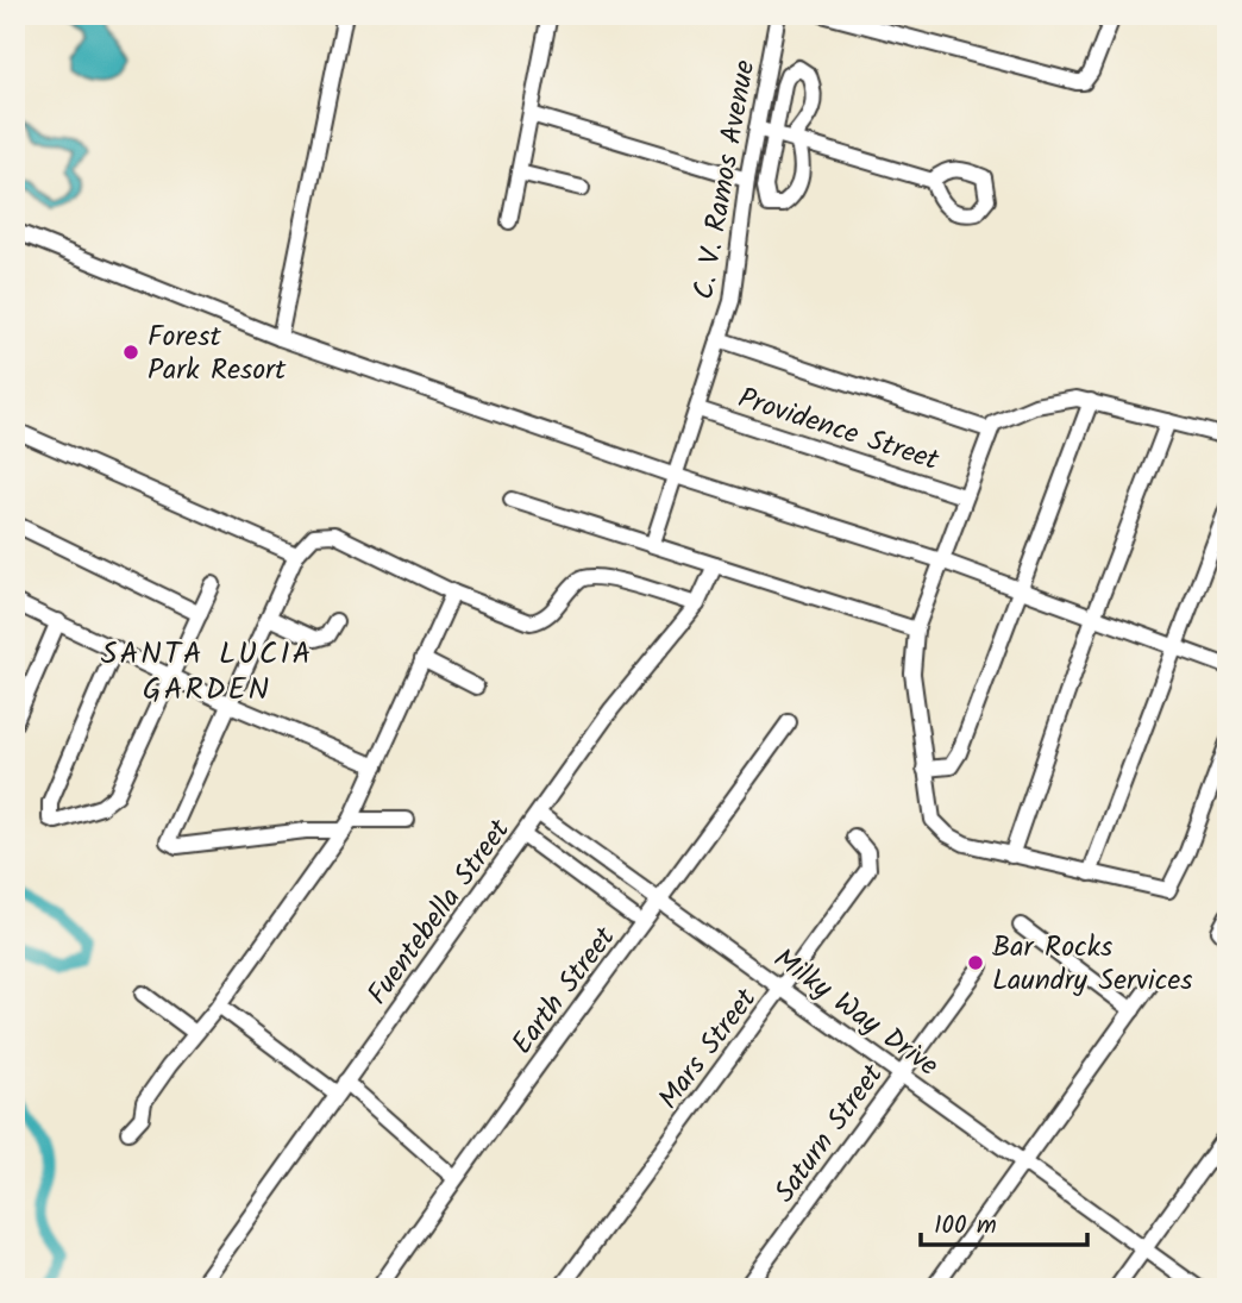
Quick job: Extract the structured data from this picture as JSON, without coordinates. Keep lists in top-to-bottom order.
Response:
{
  "streets": {
    "street": [
      "C. V. Ramos Avenue",
      "Providence Street",
      "Fuentebella Street",
      "Earth Street",
      "Milky Way Drive",
      "Mars Street",
      "Saturn Street"
    ]
  },
  "crossings": [
    ["C. V. Ramos Avenue", "Providence Street"],
    ["Fuentebella Street", "Milky Way Drive"],
    ["Earth Street", "Milky Way Drive"],
    ["Milky Way Drive", "Mars Street"],
    ["Milky Way Drive", "Saturn Street"]
  ],
  "districts": ["SANTA LUCIA GARDEN"],
  "places": ["Forest Park Resort", "Bar Rocks Laundry Services"],
  "scale_bar": "100 m"
}
